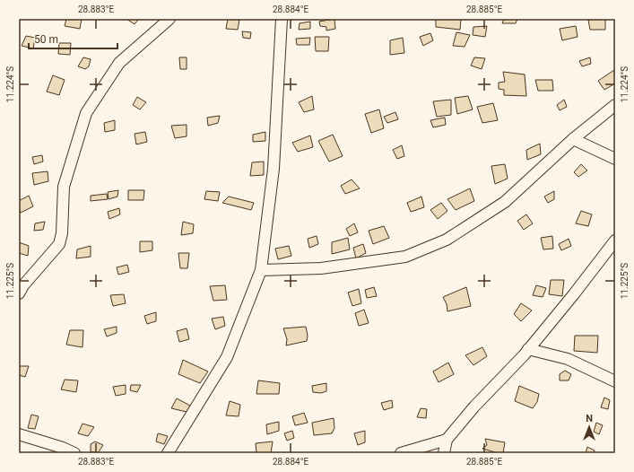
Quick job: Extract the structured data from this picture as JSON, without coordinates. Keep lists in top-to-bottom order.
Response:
{
  "scale_bar": "50 m",
  "north": "top",
  "coordinates": [
    "28.883°E",
    "28.884°E",
    "28.885°E",
    "11.224°S",
    "11.225°S"
  ]
}
